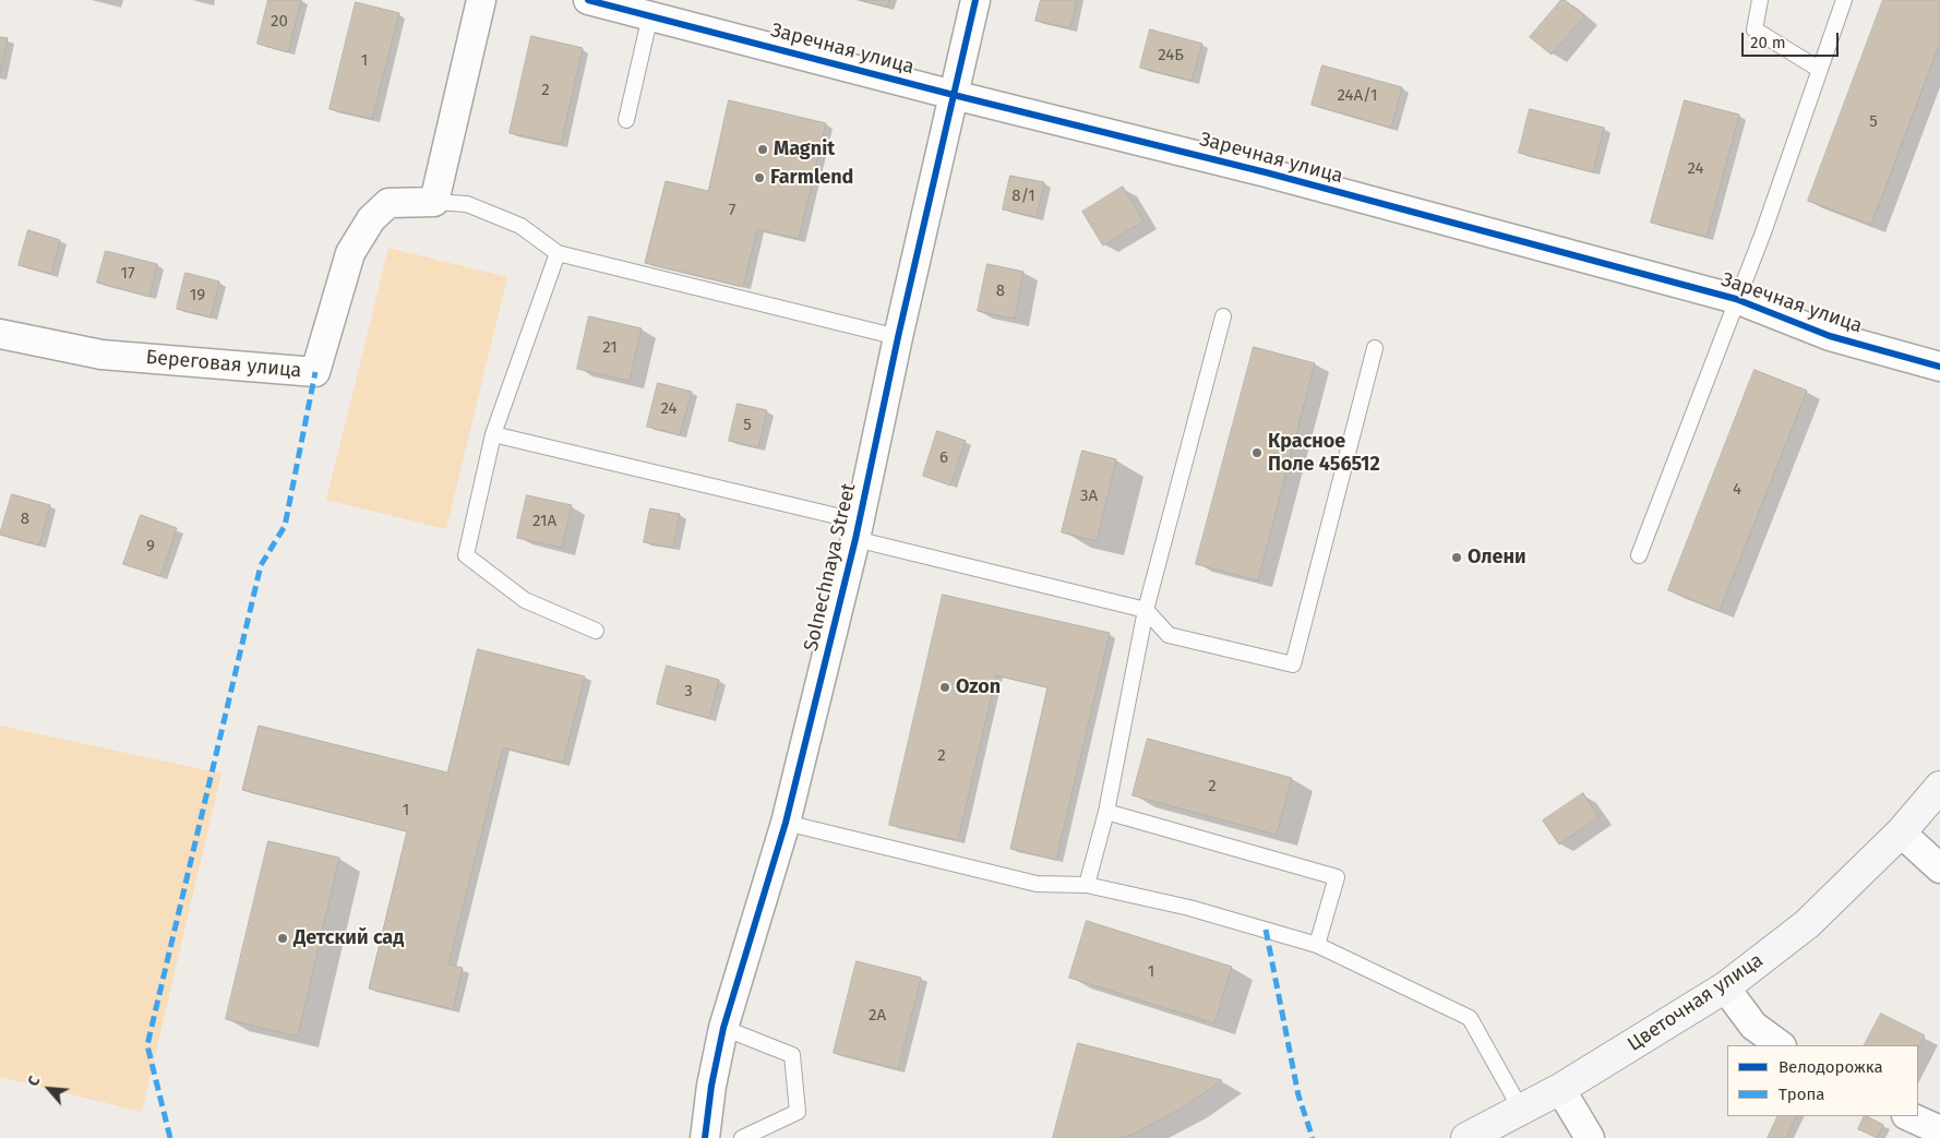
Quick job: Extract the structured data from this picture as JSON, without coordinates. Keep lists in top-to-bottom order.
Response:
{
  "streets": {
    "main road": ["Цветочная улица"],
    "street": ["Заречная улица", "Береговая улица", "Solnechnaya Street"]
  },
  "crossings": [
    ["Заречная улица", "Solnechnaya Street"]
  ],
  "places": [
    "Magnit",
    "Farmlend",
    "Красное Поле 456512",
    "Олени",
    "Ozon",
    "Детский сад"
  ],
  "house_numbers": [
    "20",
    "24Б",
    "1",
    "2",
    "24А/1",
    "5",
    "24",
    "8/1",
    "7",
    "17",
    "8",
    "19",
    "21",
    "24",
    "5",
    "6",
    "4",
    "3А",
    "8",
    "21А",
    "9",
    "3",
    "2",
    "2",
    "1",
    "1",
    "2А"
  ],
  "legend": ["Велодорожка", "Тропа"],
  "scale_bar": "20 m",
  "north": "top left"
}
